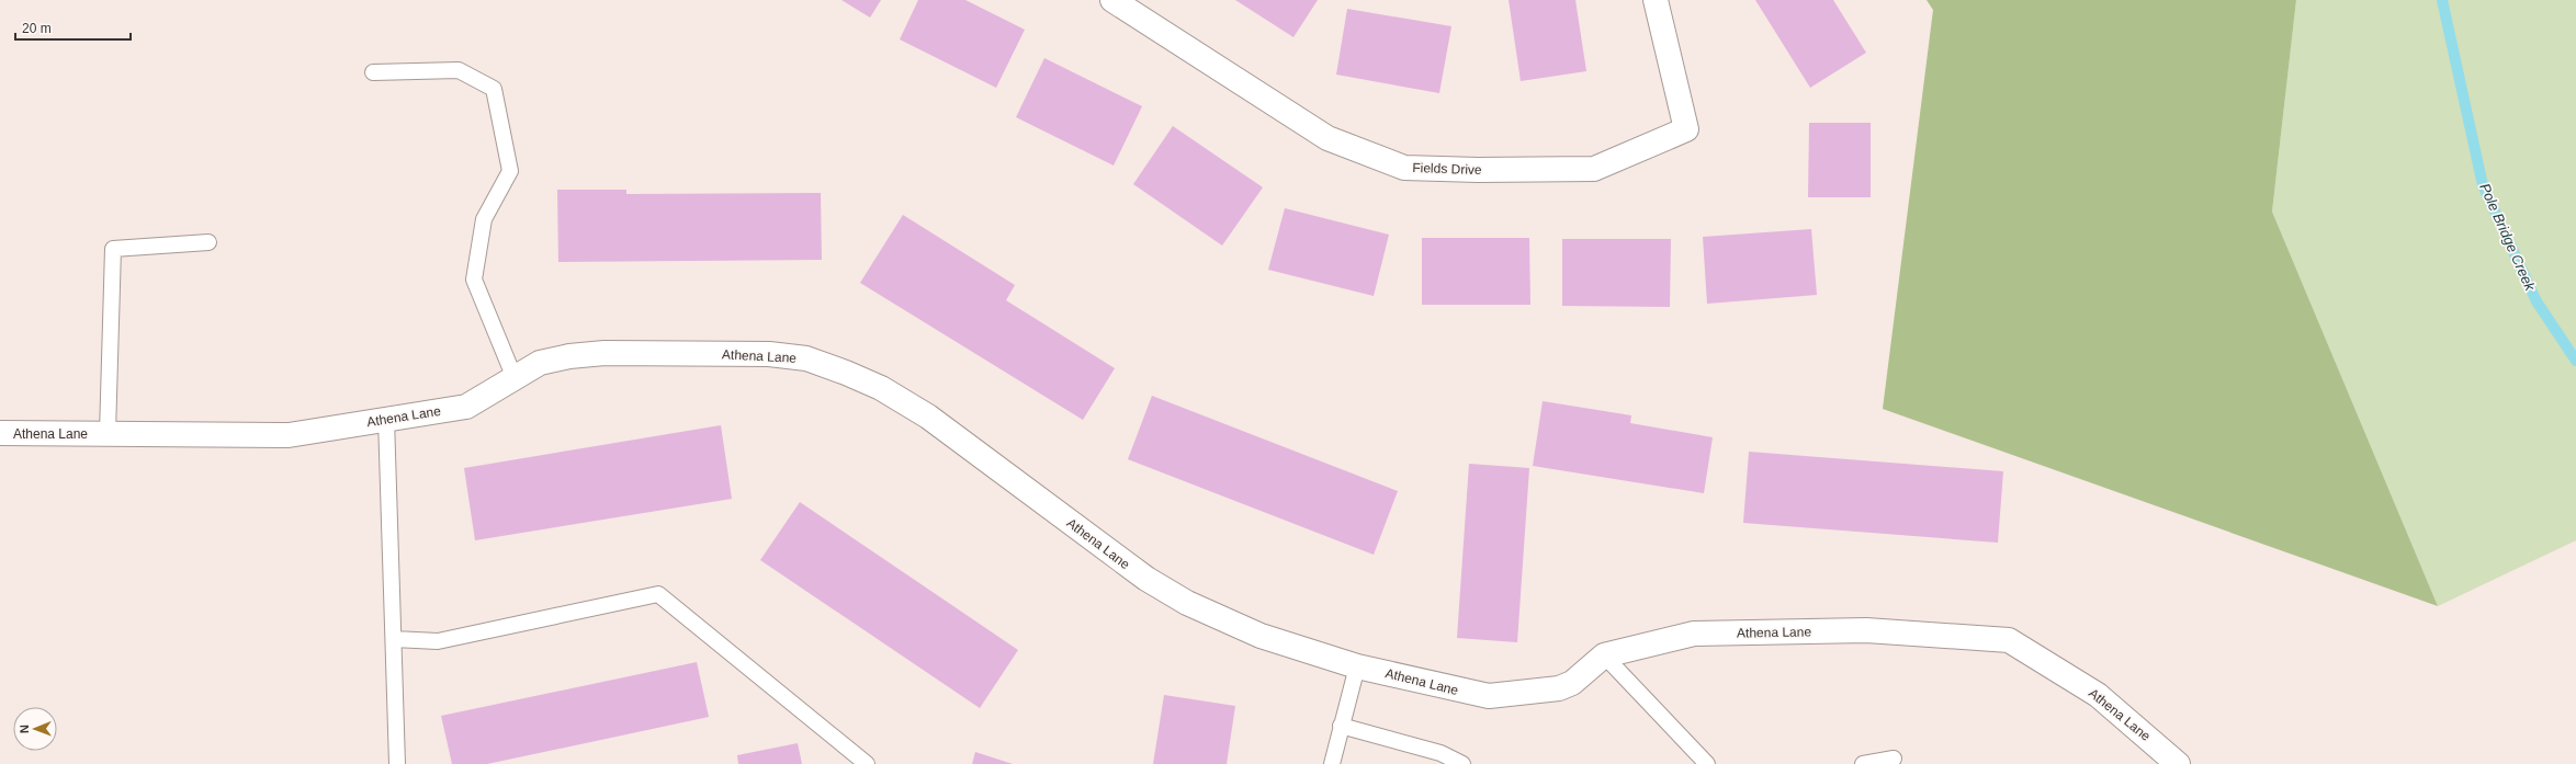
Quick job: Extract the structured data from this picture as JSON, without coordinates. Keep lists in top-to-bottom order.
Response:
{
  "streets": {
    "street": ["Fields Drive", "Athena Lane"]
  },
  "water": ["Pole Bridge Creek"],
  "scale_bar": "20 m",
  "north": "left"
}
